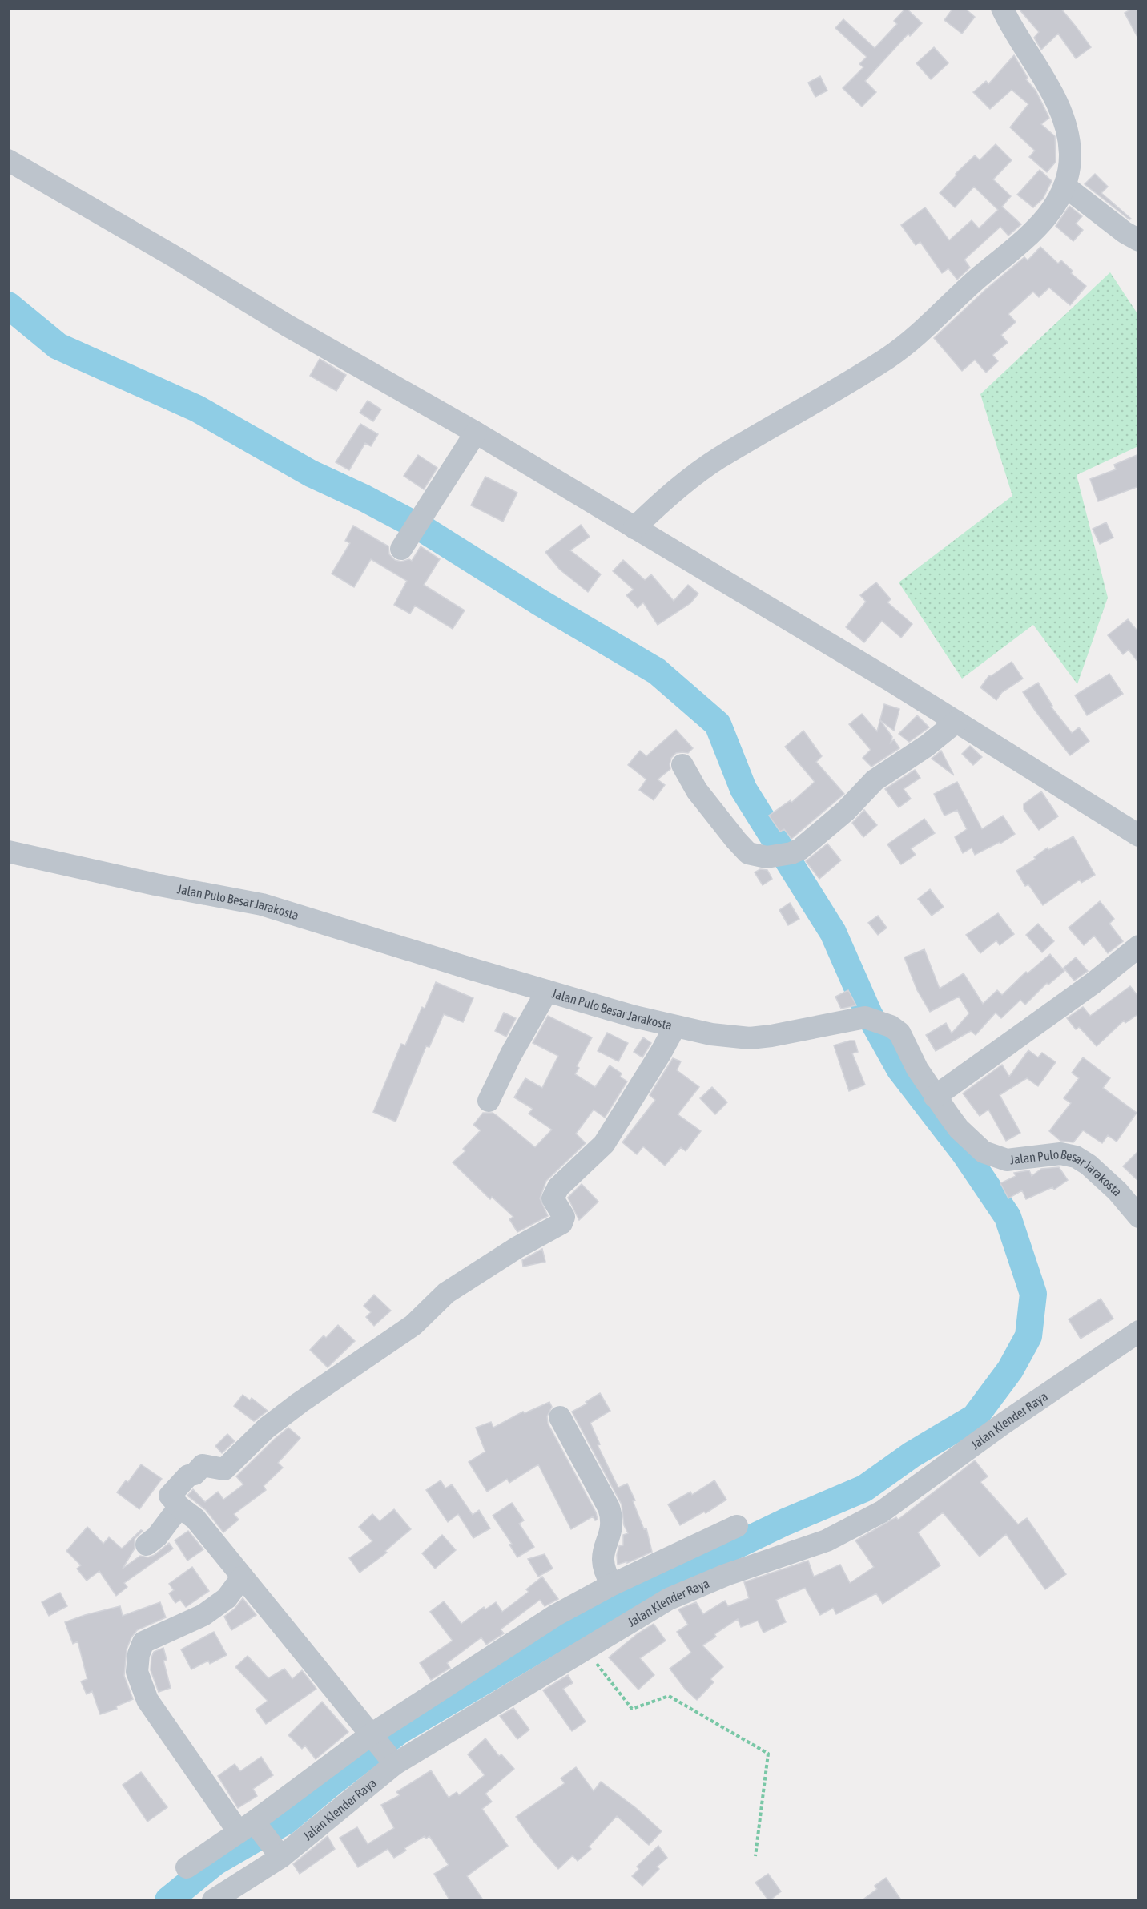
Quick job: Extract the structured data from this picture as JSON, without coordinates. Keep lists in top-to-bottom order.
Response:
{
  "streets": {
    "street": ["Jalan Pulo Besar Jarakosta", "Jalan Klender Raya"]
  }
}
